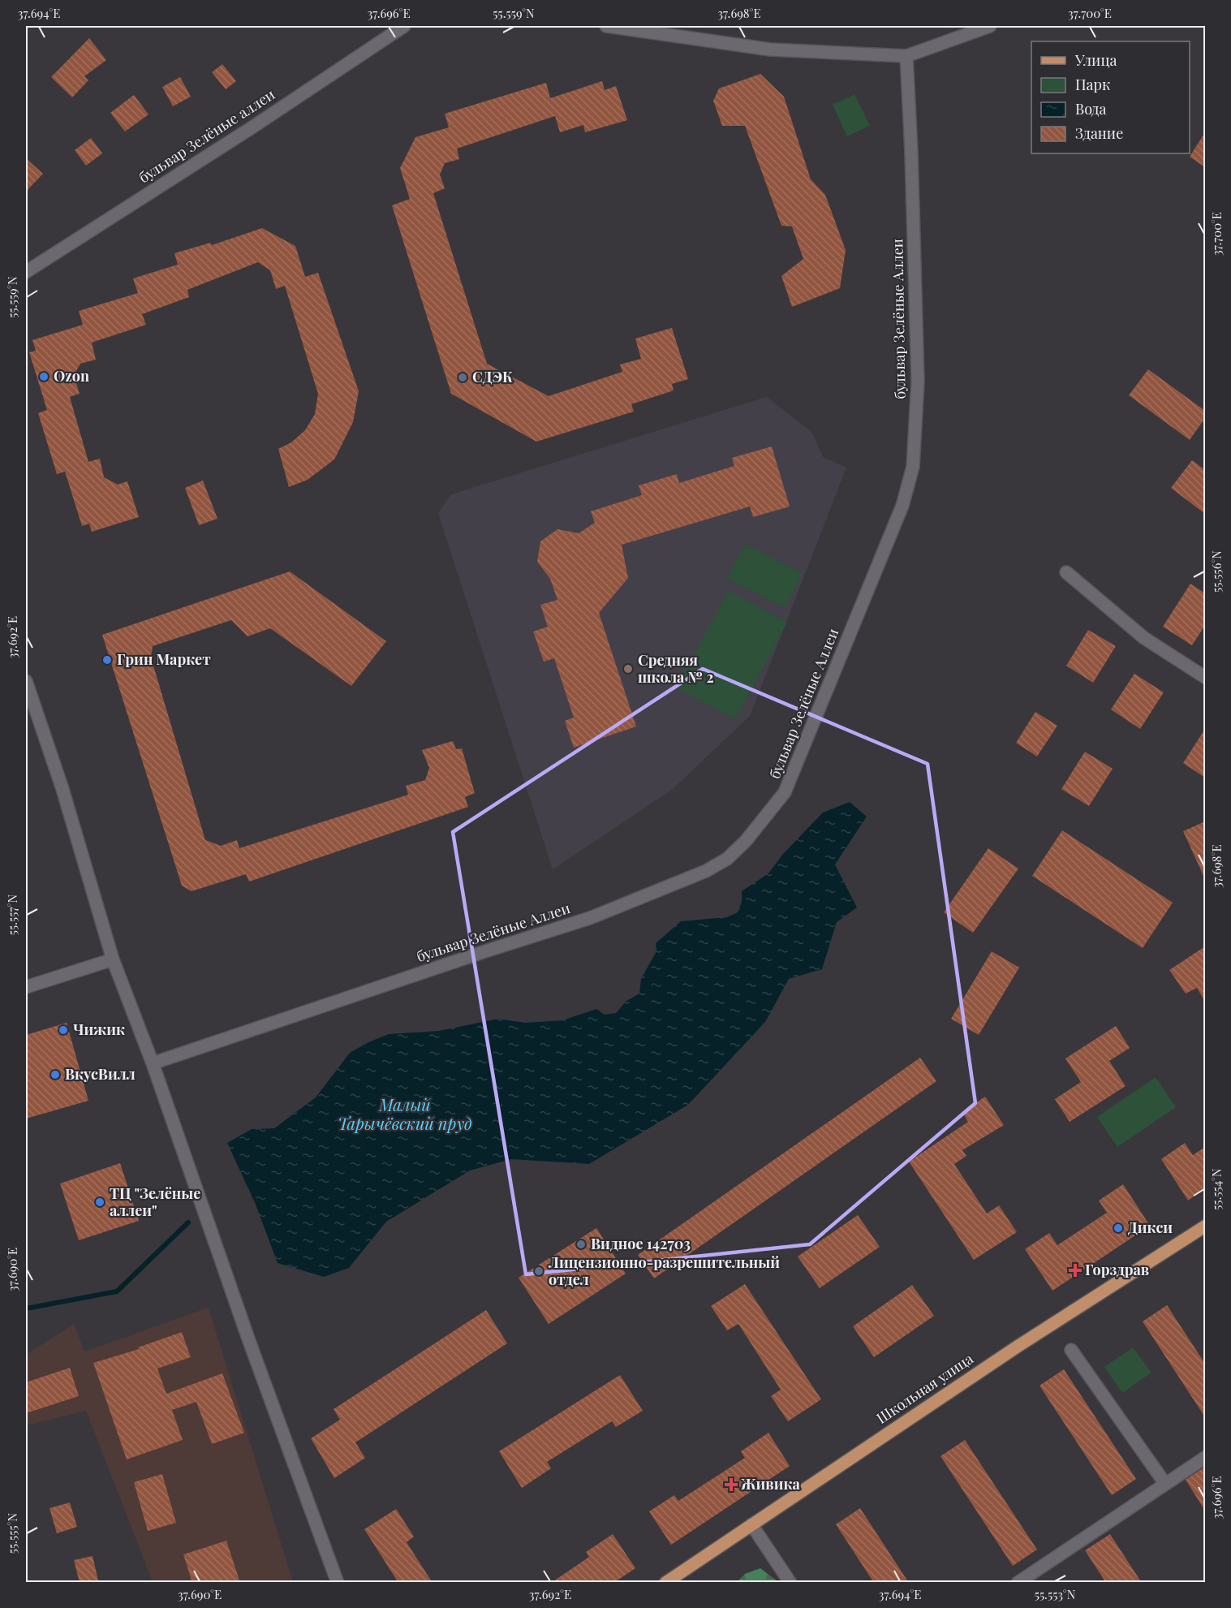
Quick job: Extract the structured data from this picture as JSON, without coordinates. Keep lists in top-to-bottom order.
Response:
{
  "streets": {
    "main road": ["Школьная улица"],
    "street": ["бульвар Зелёные аллеи", "бульвар Зелёные Аллеи"]
  },
  "water": ["Малый Тарычёвский пруд"],
  "places": {
    "other": [
      "Ozon",
      "СДЭК",
      "Грин Маркет",
      "Средняя школа № 2",
      "Чижик",
      "ВкусВилл",
      "ТЦ \"Зелёные аллеи\"",
      "Дикси",
      "Видное 142703",
      "Лицензионно-разрешительный отдел"
    ],
    "health": ["Горздрав", "Живика"]
  },
  "legend": [
    "Улица",
    "Парк",
    "Вода",
    "Здание"
  ],
  "coordinates": [
    "37.694°E",
    "37.696°E",
    "55.559°N",
    "37.698°E",
    "37.700°E",
    "55.556°N",
    "37.692°E",
    "55.557°N",
    "55.554°N",
    "37.690°E",
    "55.555°N",
    "55.553°N"
  ]
}
